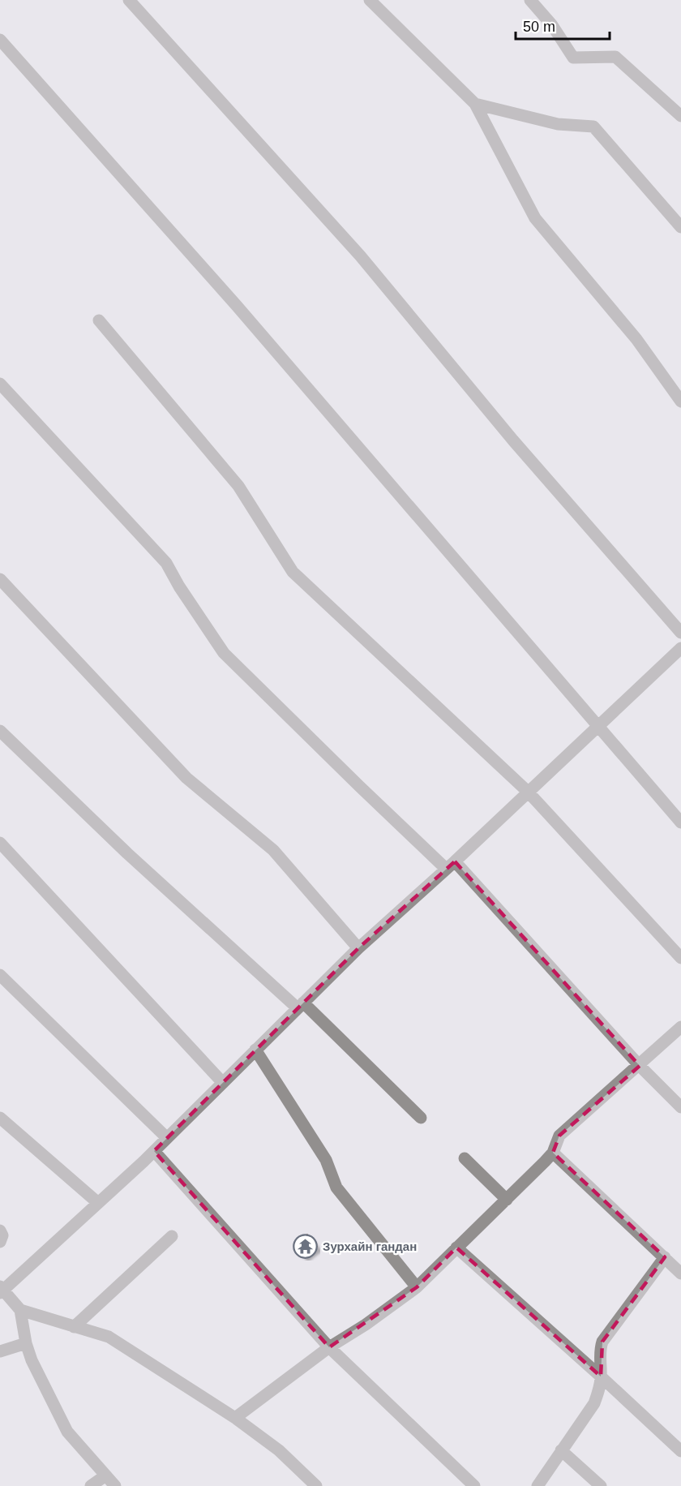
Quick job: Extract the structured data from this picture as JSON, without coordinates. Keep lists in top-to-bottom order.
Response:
{
  "places": {
    "temple": ["Зурхайн гандан"]
  },
  "scale_bar": "50 m"
}
